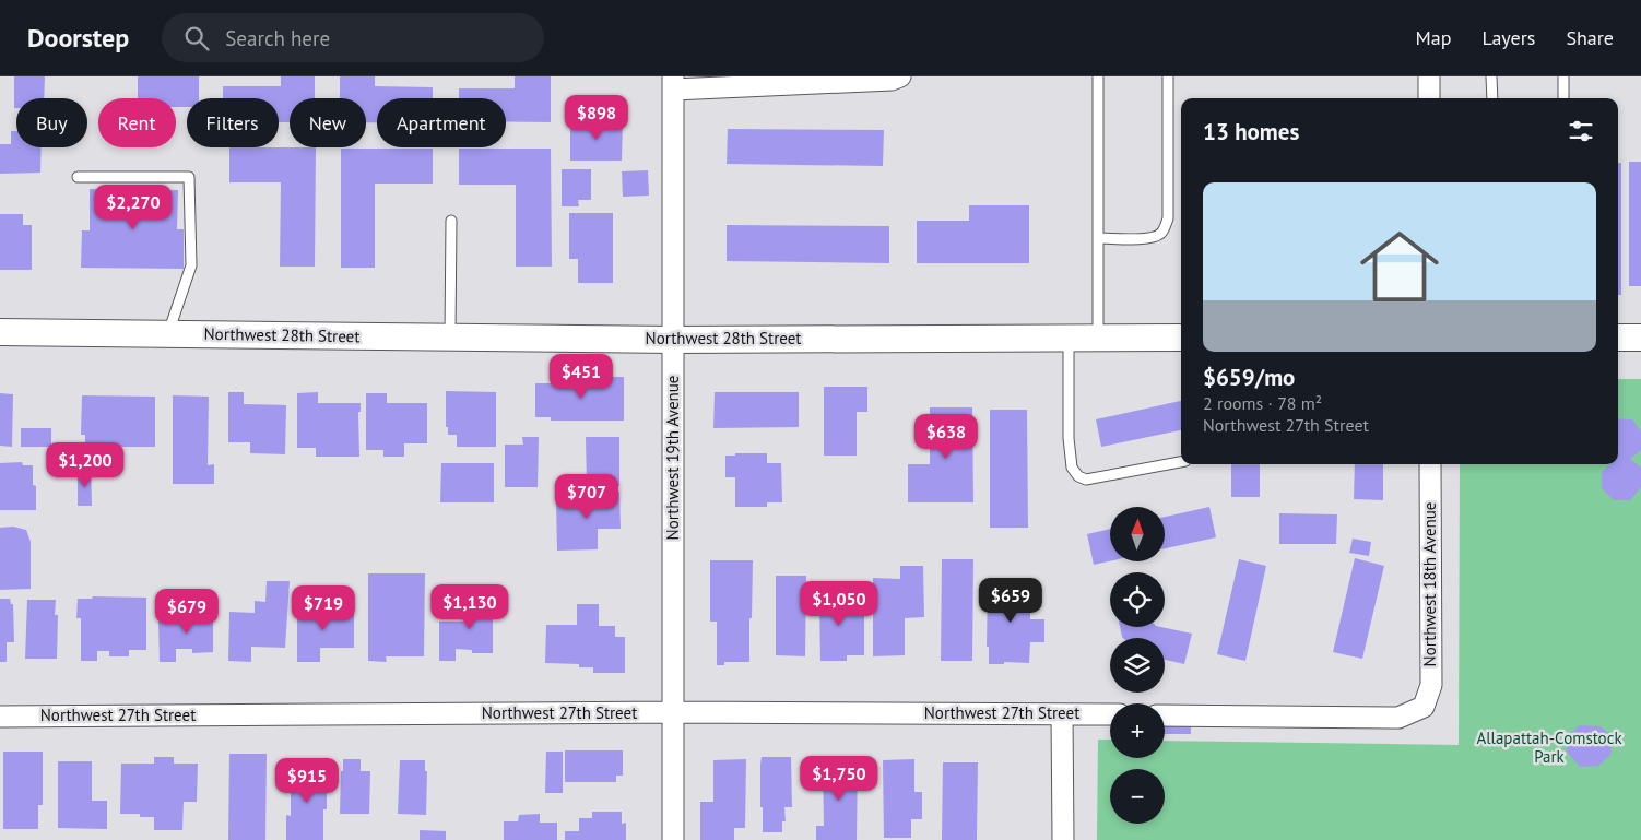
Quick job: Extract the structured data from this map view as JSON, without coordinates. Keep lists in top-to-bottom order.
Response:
{
  "streets": {
    "street": [
      "Northwest 28th Street",
      "Northwest 19th Avenue",
      "Northwest 18th Avenue",
      "Northwest 27th Street"
    ]
  },
  "crossings": [
    ["Northwest 28th Street", "Northwest 19th Avenue"],
    ["Northwest 19th Avenue", "Northwest 27th Street"]
  ],
  "parks": ["Allapattah-Comstock Park"],
  "north": "top",
  "page": {
    "header": "Doorstep",
    "search": "Search here",
    "nav": ["Map", "Layers", "Share"],
    "price": [
      "$898",
      "$2,270",
      "$451",
      "$638",
      "$1,200",
      "$707",
      "$659",
      "$1,050",
      "$1,130",
      "$719",
      "$679",
      "$1,750",
      "$915"
    ],
    "chip": [
      "Buy",
      "Rent",
      "Filters",
      "New",
      "Apartment"
    ],
    "heading": "13 homes",
    "list": [
      {
        "name": "$659/mo",
        "note": "2 rooms · 78 m² · Northwest 27th Street"
      }
    ],
    "map_buttons": ["+", "−"]
  }
}
